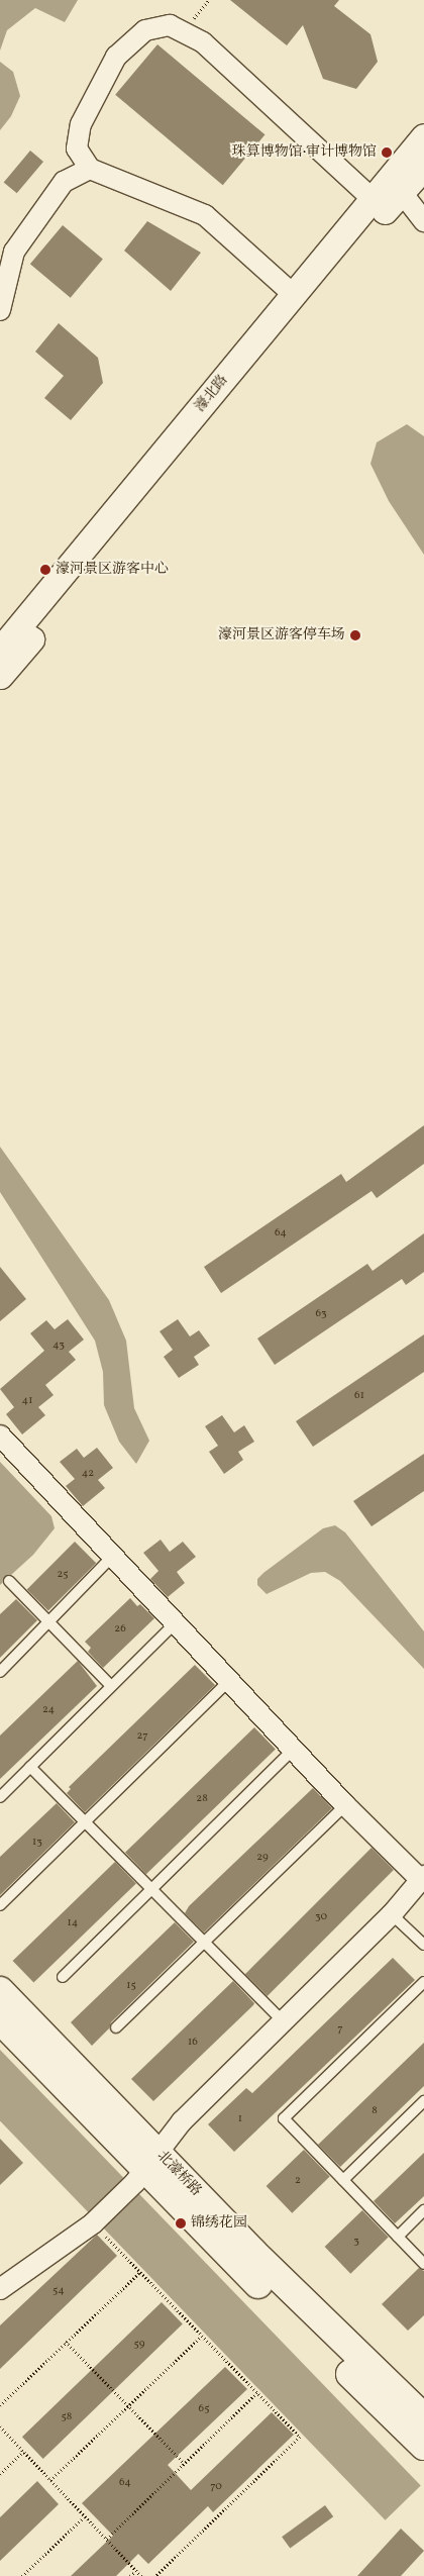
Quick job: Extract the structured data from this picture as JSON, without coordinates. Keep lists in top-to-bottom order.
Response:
{
  "streets": {
    "main road": ["北濠桥路"],
    "street": ["濠北路"]
  },
  "places": [
    "珠算博物馆·审计博物馆",
    "濠河景区游客中心",
    "濠河景区游客停车场",
    "锦绣花园"
  ],
  "house_numbers": [
    "64",
    "63",
    "43",
    "61",
    "41",
    "42",
    "25",
    "26",
    "24",
    "27",
    "28",
    "13",
    "29",
    "30",
    "14",
    "15",
    "7",
    "16",
    "8",
    "1",
    "2",
    "3",
    "54",
    "59",
    "65",
    "58",
    "64",
    "70"
  ]
}
